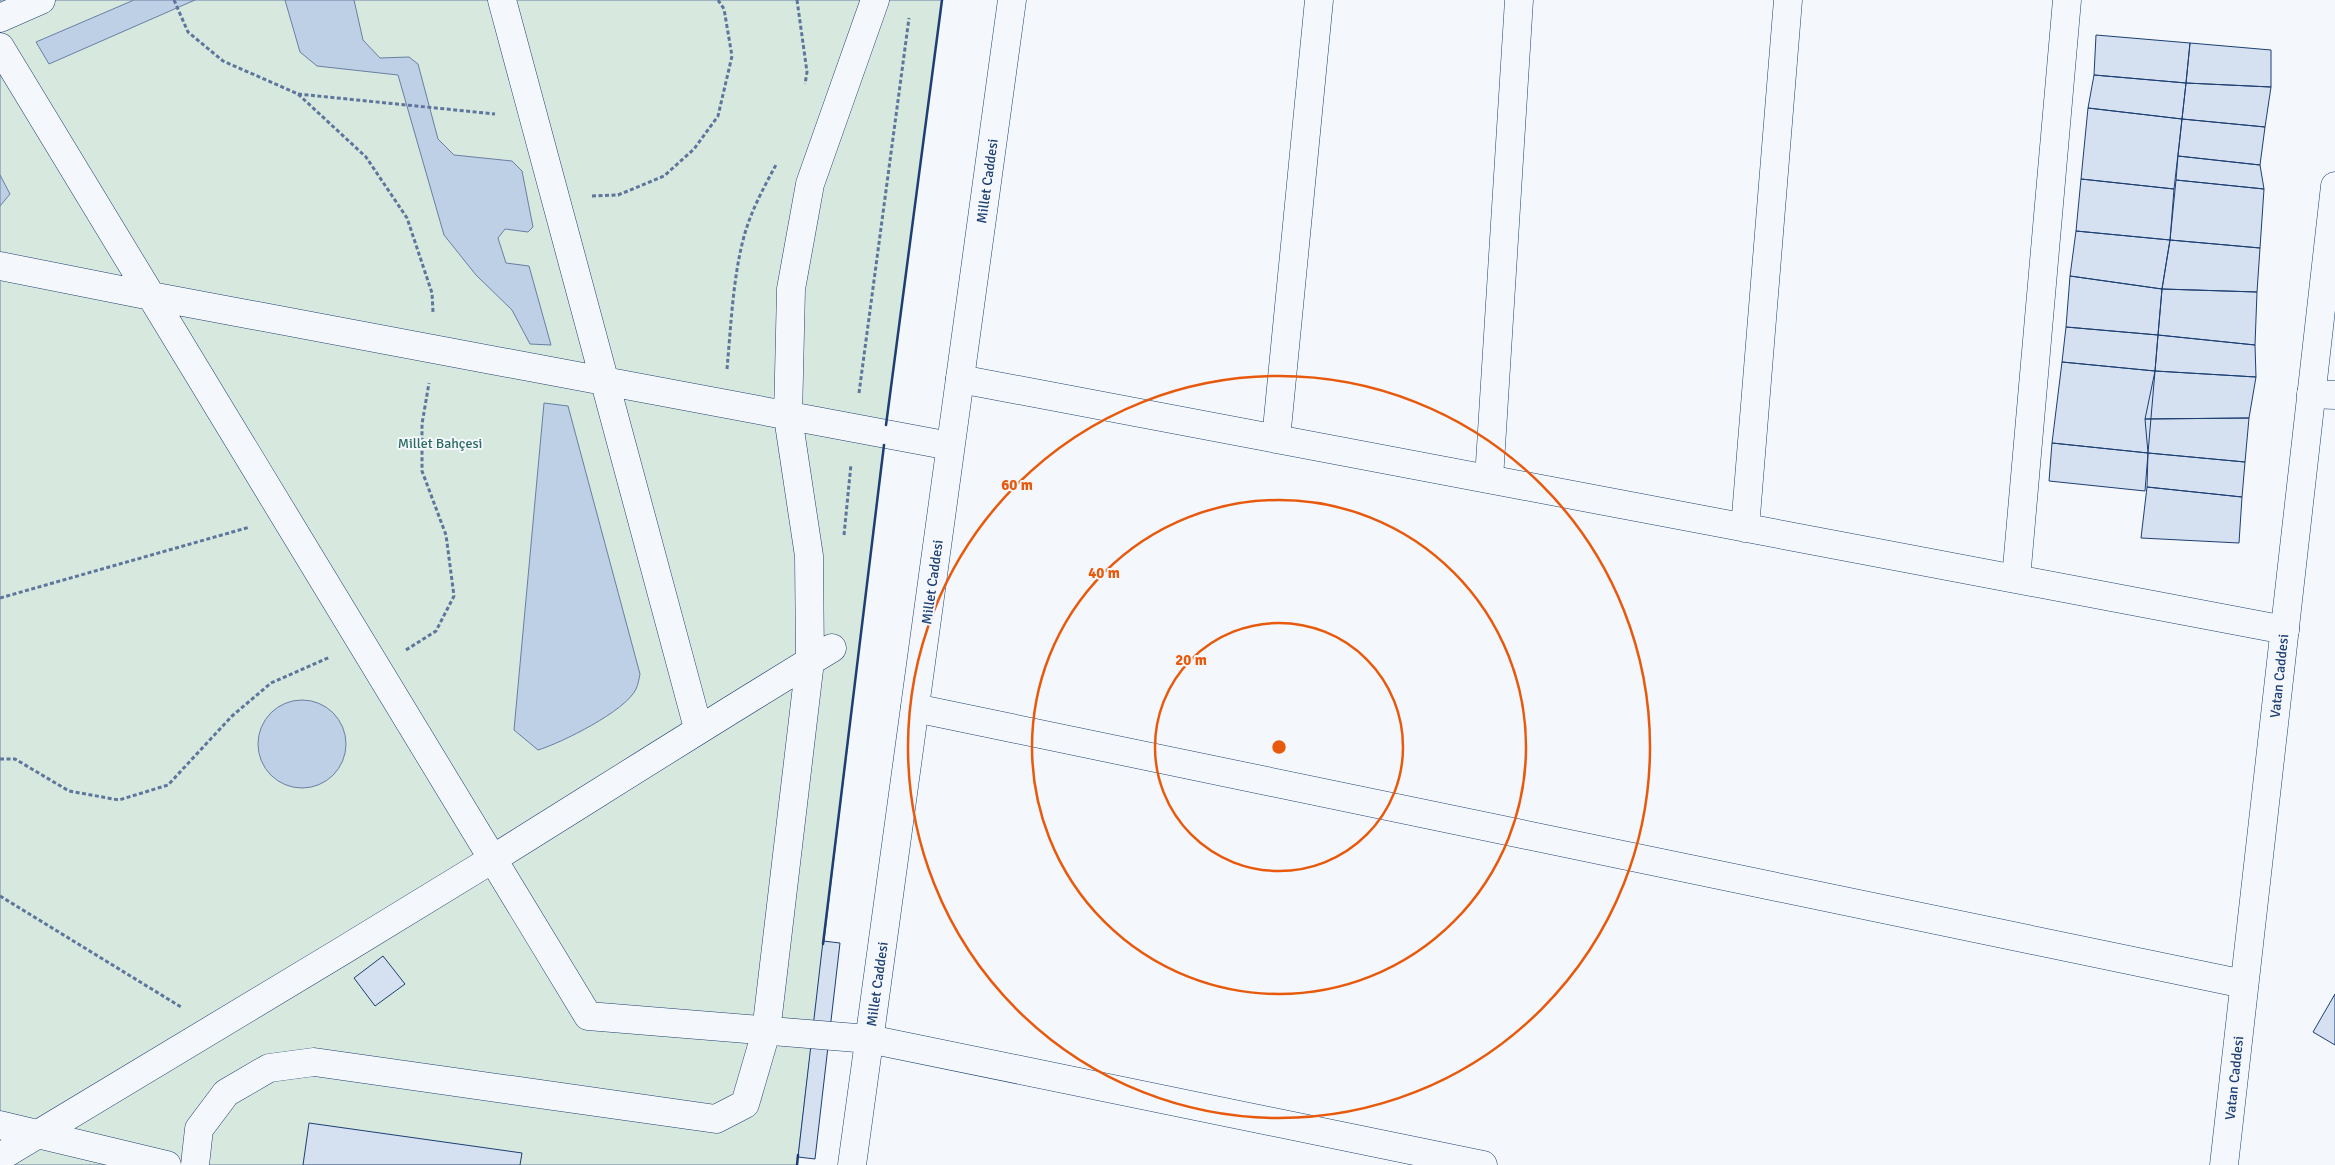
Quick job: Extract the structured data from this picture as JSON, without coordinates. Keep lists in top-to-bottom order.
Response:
{
  "streets": {
    "street": ["Millet Caddesi", "Vatan Caddesi"]
  },
  "parks": ["Millet Bahçesi"],
  "rings": ["60 m", "40 m", "20 m"]
}
